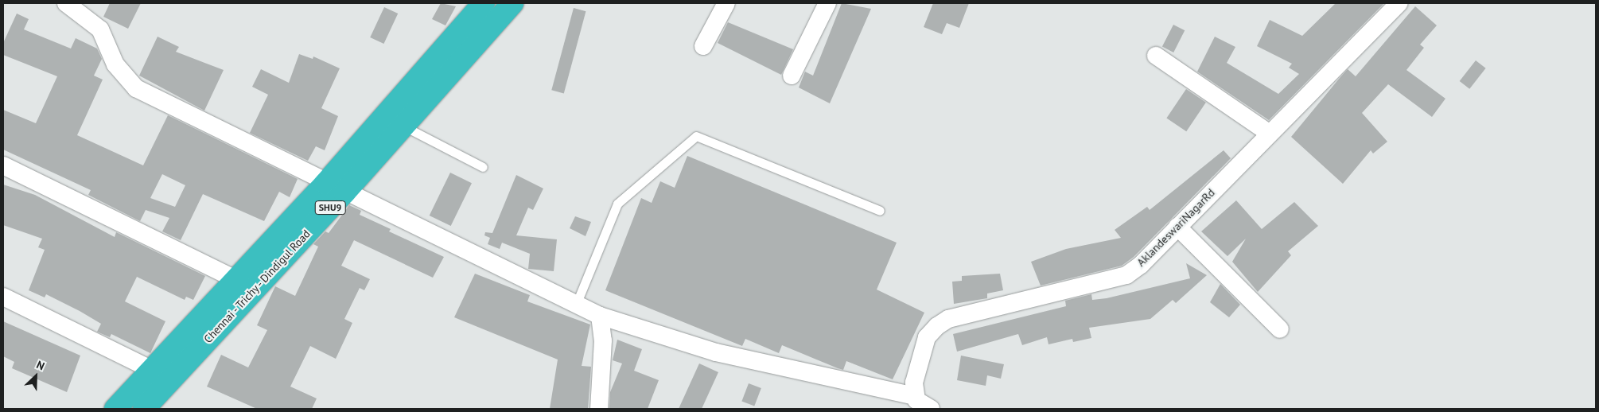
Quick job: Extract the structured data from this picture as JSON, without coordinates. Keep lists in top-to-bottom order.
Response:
{
  "streets": {
    "highway": ["SHU9", "Chennai - Trichy - Dindigul Road"],
    "street": ["AklandeswariNagarRd"]
  },
  "north": "top right"
}
